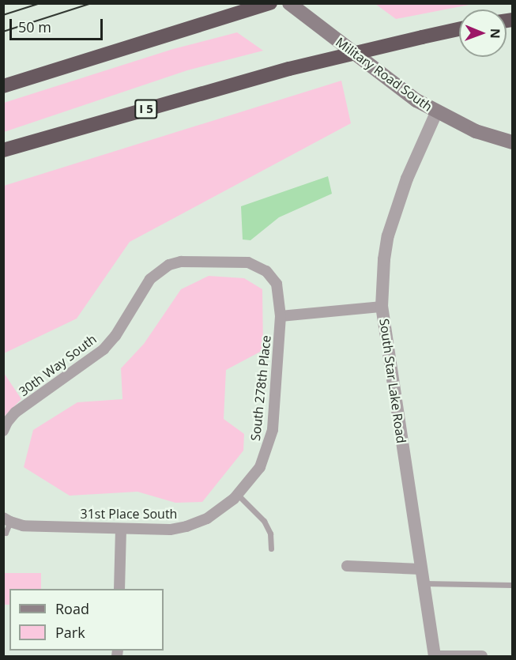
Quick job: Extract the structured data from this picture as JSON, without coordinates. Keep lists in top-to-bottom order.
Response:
{
  "streets": {
    "highway": ["I 5"],
    "main road": ["Military Road South"],
    "street": [
      "30th Way South",
      "South Star Lake Road",
      "South 278th Place",
      "31st Place South"
    ]
  },
  "crossings": [
    ["Military Road South", "South Star Lake Road"],
    ["30th Way South", "South 278th Place"],
    ["South 278th Place", "31st Place South"]
  ],
  "legend": ["Road", "Park"],
  "scale_bar": "50 m",
  "north": "right"
}
